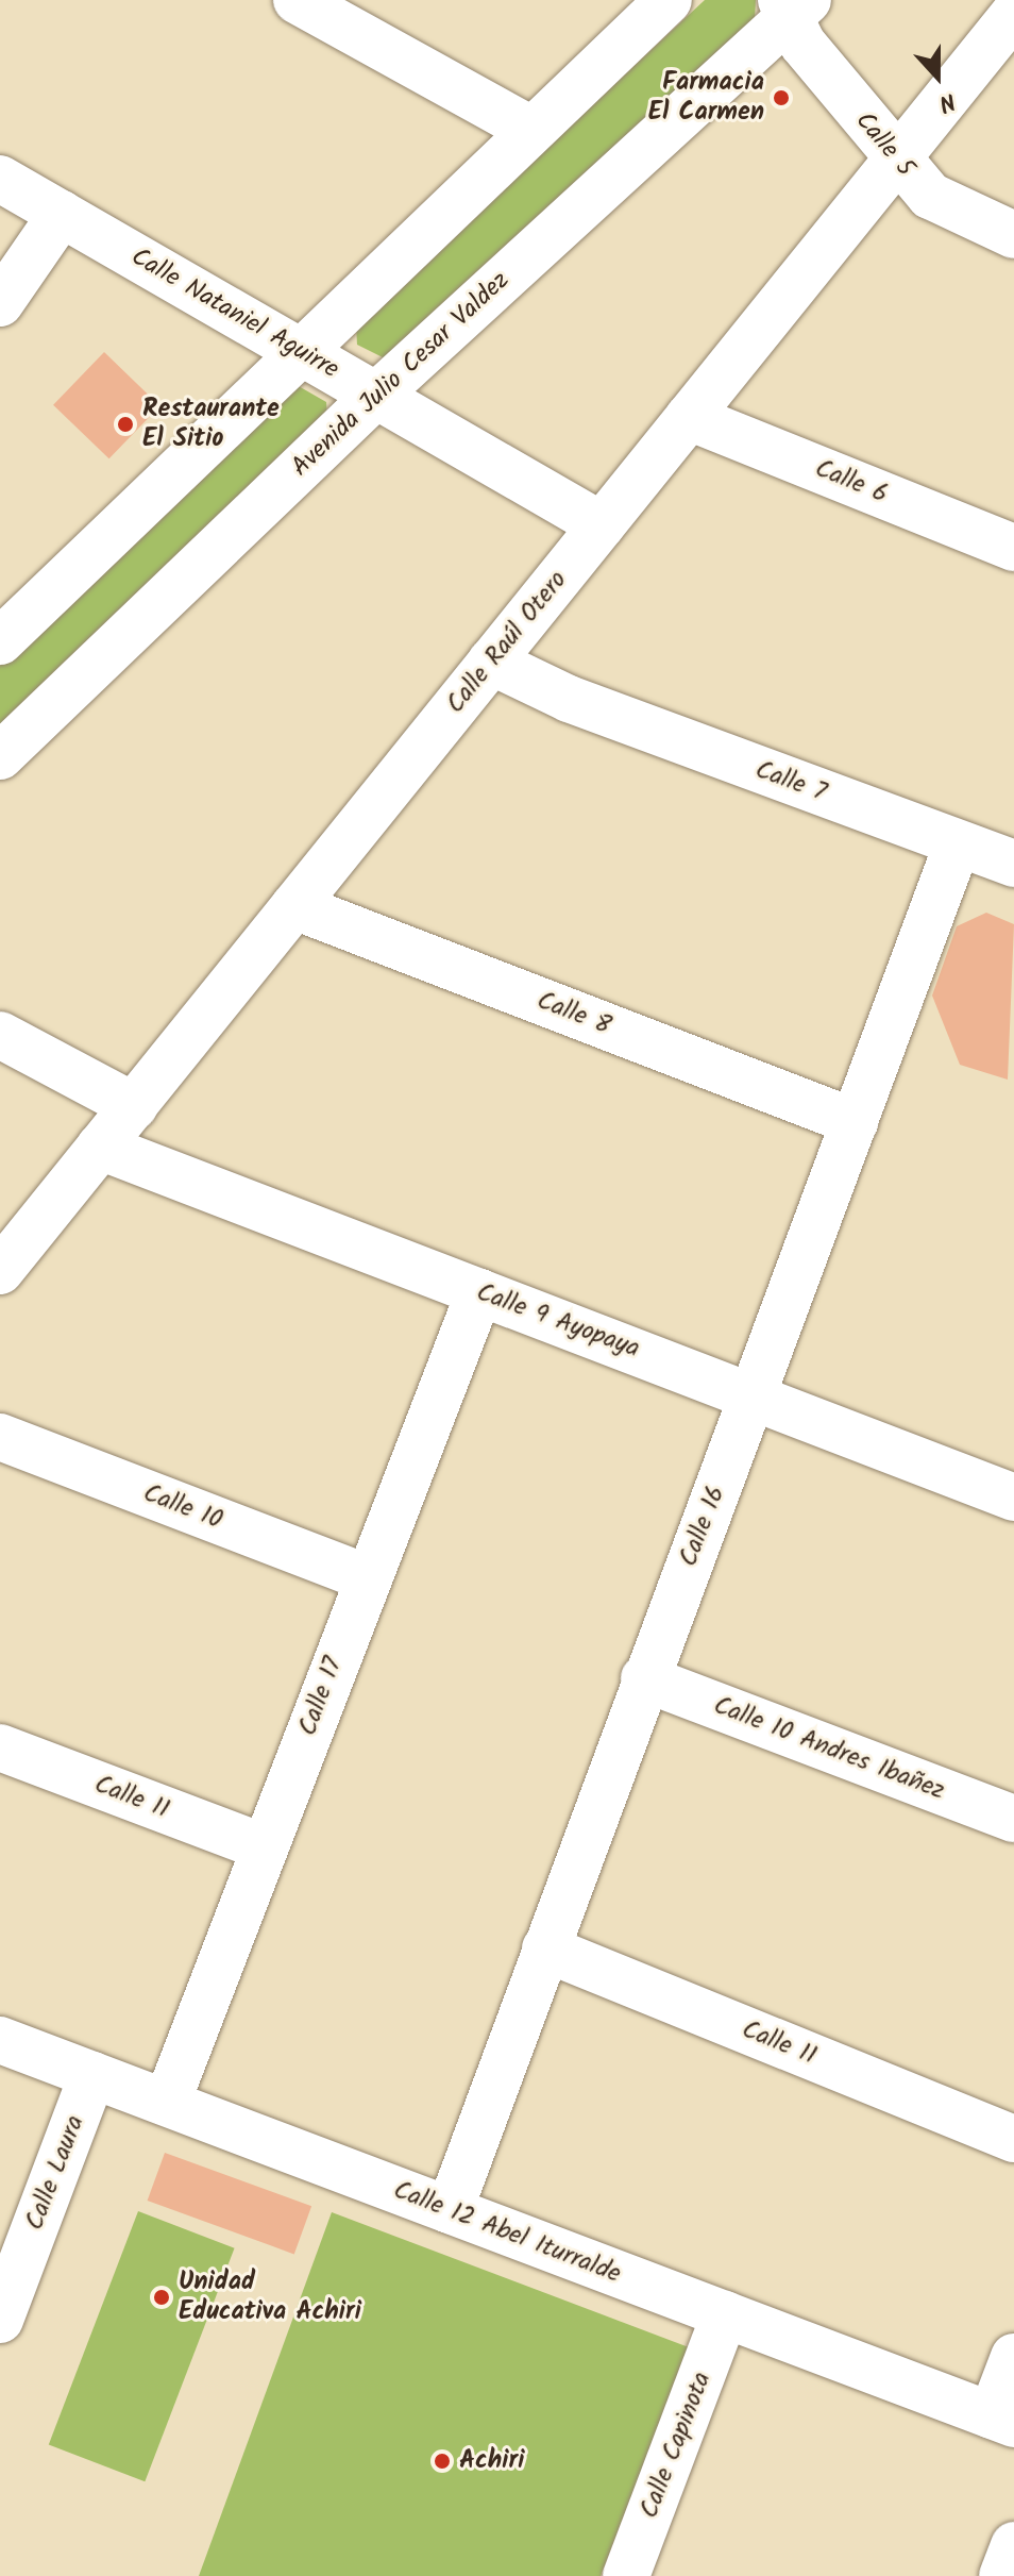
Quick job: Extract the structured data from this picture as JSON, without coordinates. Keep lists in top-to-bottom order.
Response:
{
  "streets": {
    "street": [
      "Calle 5",
      "Calle Nataniel Aguirre",
      "Avenida Julio Cesar Valdez",
      "Calle 6",
      "Calle Raúl Otero",
      "Calle 7",
      "Calle 8",
      "Calle 9 Ayopaya",
      "Calle 10",
      "Calle 16",
      "Calle 17",
      "Calle 10 Andres Ibañez",
      "Calle 11",
      "Calle Laura",
      "Calle 12 Abel Iturralde",
      "Calle Capinota"
    ]
  },
  "crossings": [
    ["Calle 5", "Avenida Julio Cesar Valdez"],
    ["Calle 5", "Calle Raúl Otero"],
    ["Calle Nataniel Aguirre", "Avenida Julio Cesar Valdez"],
    ["Calle Nataniel Aguirre", "Calle Raúl Otero"],
    ["Calle 6", "Calle Raúl Otero"],
    ["Calle Raúl Otero", "Calle 7"],
    ["Calle Raúl Otero", "Calle 8"],
    ["Calle Raúl Otero", "Calle 9 Ayopaya"],
    ["Calle 7", "Calle 16"],
    ["Calle 8", "Calle 16"],
    ["Calle 9 Ayopaya", "Calle 16"],
    ["Calle 9 Ayopaya", "Calle 17"],
    ["Calle 10", "Calle 17"],
    ["Calle 16", "Calle 10 Andres Ibañez"],
    ["Calle 16", "Calle 11"],
    ["Calle 16", "Calle 12 Abel Iturralde"],
    ["Calle 17", "Calle 11"],
    ["Calle 17", "Calle 12 Abel Iturralde"],
    ["Calle Laura", "Calle 12 Abel Iturralde"],
    ["Calle 12 Abel Iturralde", "Calle Capinota"]
  ],
  "places": [
    "Farmacia El Carmen",
    "Restaurante El Sitio",
    "Unidad Educativa Achiri",
    "Achiri"
  ],
  "north": "bottom"
}
